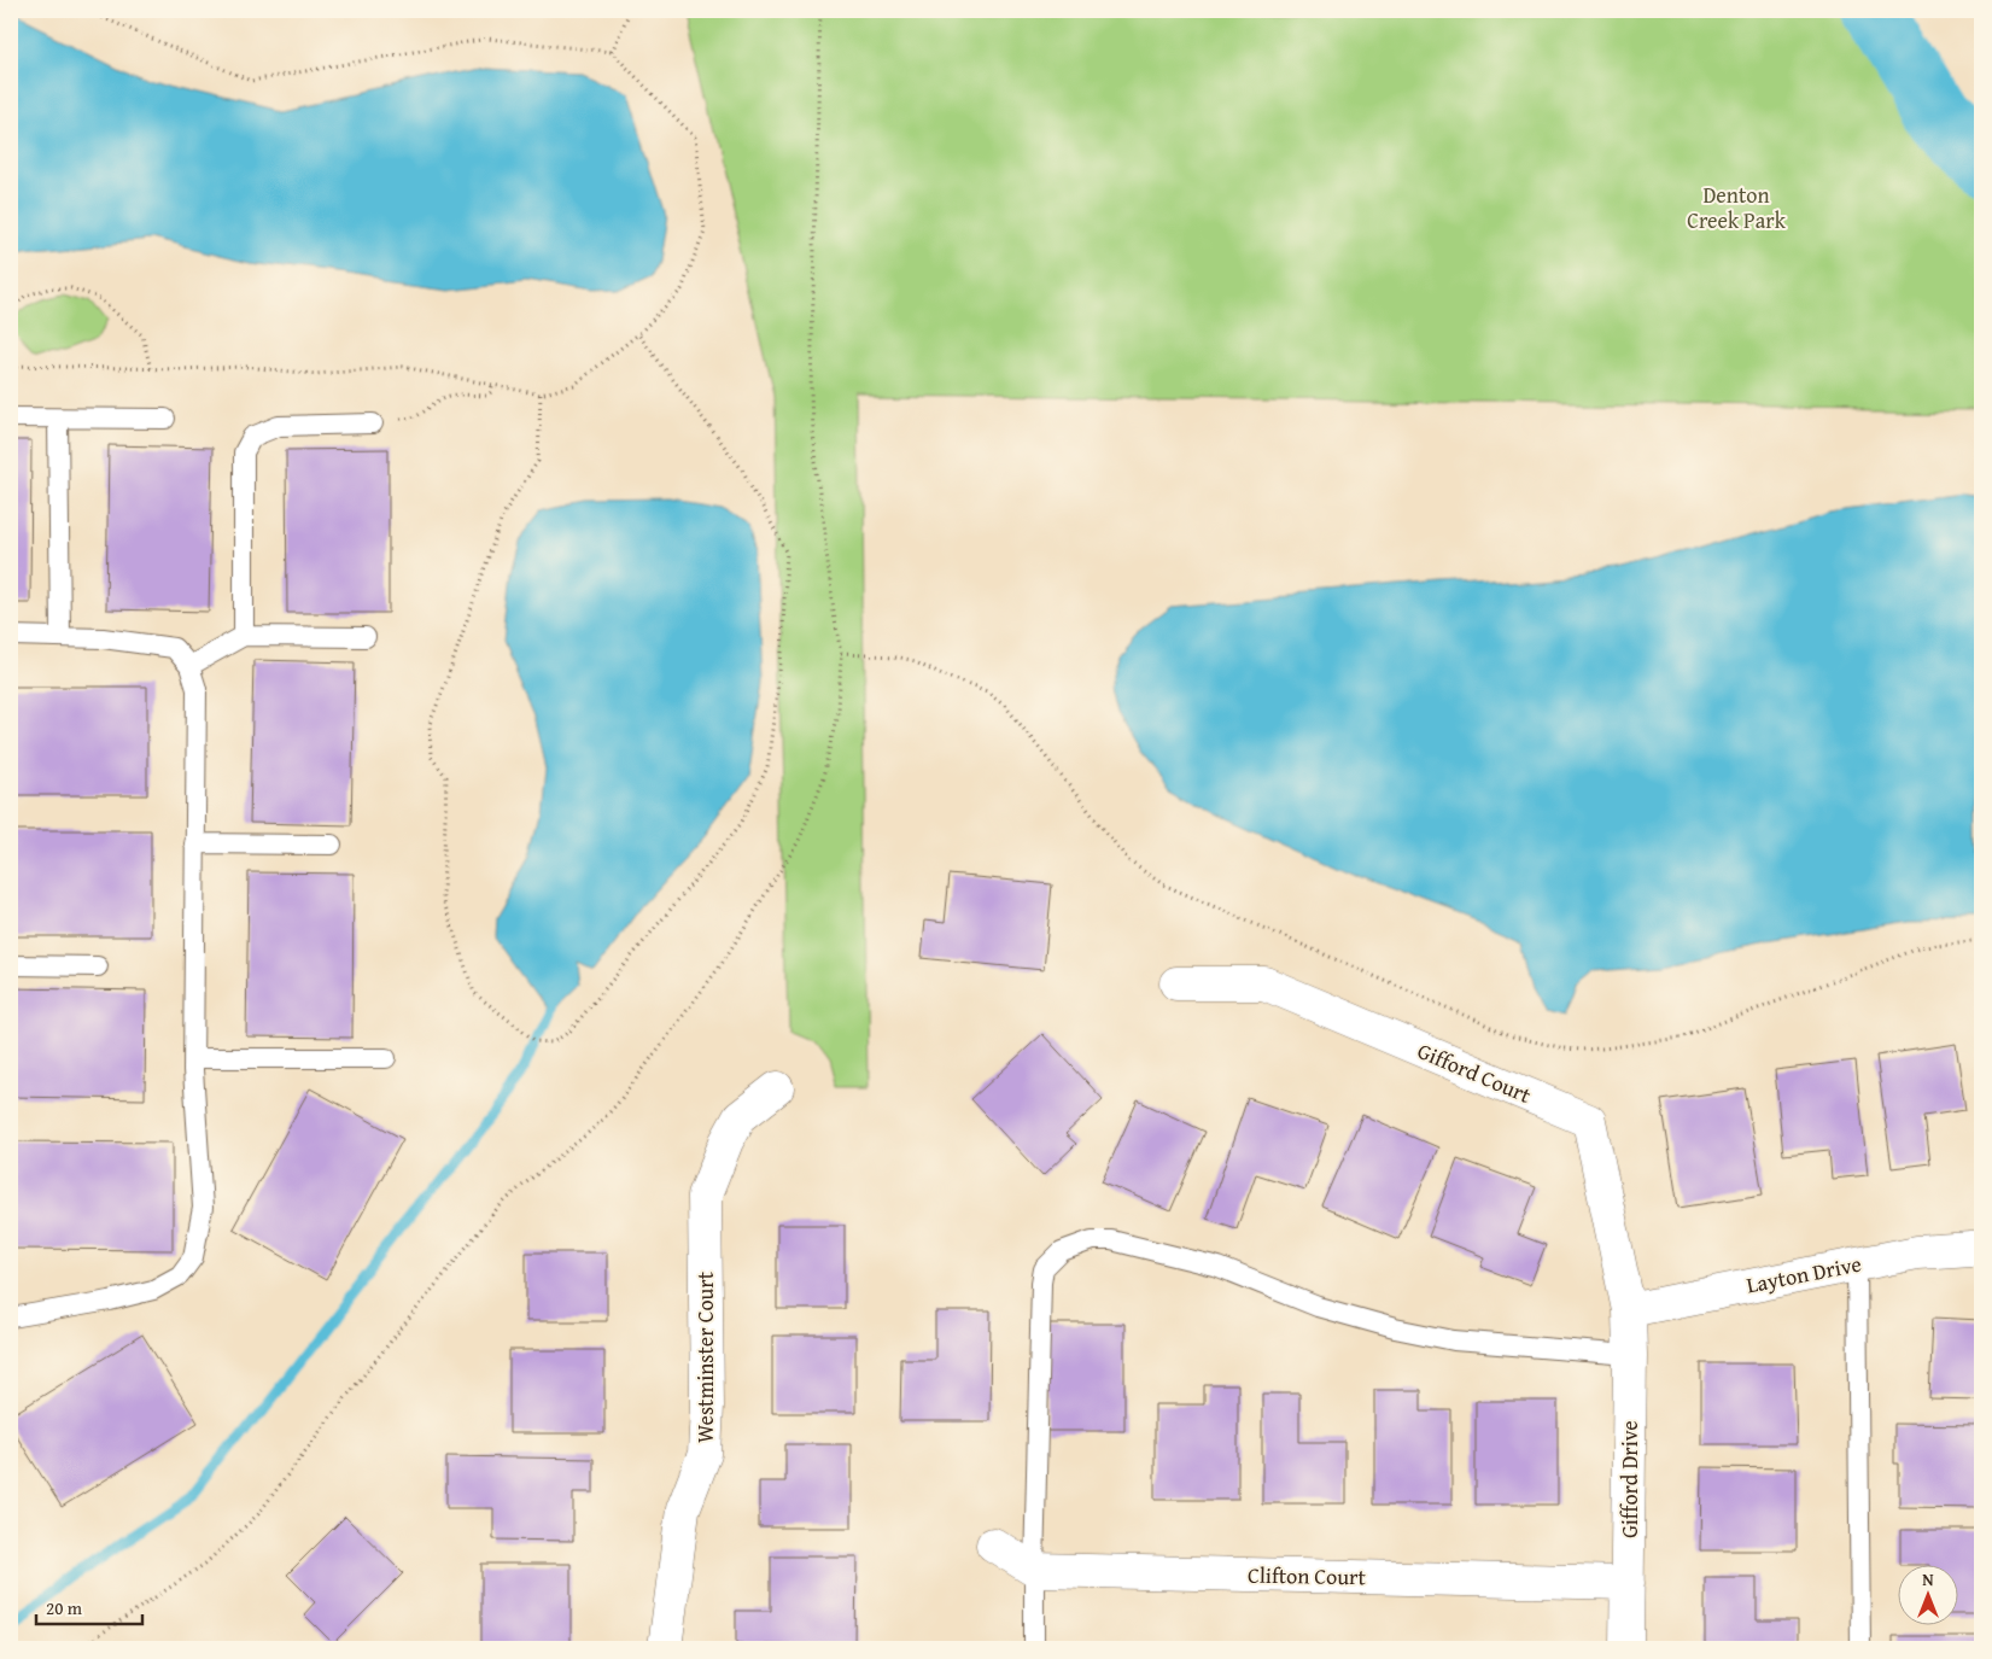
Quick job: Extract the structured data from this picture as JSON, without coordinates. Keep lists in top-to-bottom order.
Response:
{
  "streets": {
    "street": [
      "Gifford Court",
      "Layton Drive",
      "Westminster Court",
      "Gifford Drive",
      "Clifton Court"
    ]
  },
  "crossings": [
    ["Gifford Court", "Layton Drive"],
    ["Gifford Court", "Gifford Drive"],
    ["Layton Drive", "Gifford Drive"],
    ["Gifford Drive", "Clifton Court"]
  ],
  "parks": ["Denton Creek Park"],
  "scale_bar": "20 m",
  "north": "top"
}
